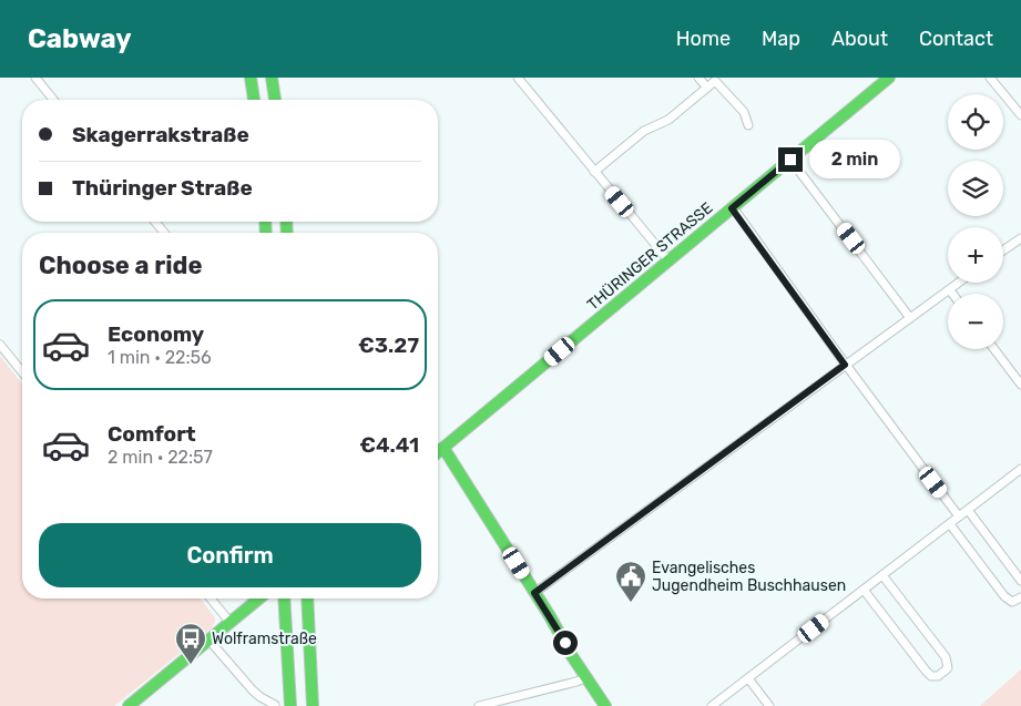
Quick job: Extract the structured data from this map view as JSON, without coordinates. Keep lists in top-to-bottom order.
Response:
{
  "streets": {
    "main road": ["THÜRINGER STRASSE"]
  },
  "places": {
    "public building": ["Evangelisches Jugendheim Buschhausen"],
    "bus stop": ["Wolframstraße"]
  },
  "page": {
    "header": "Cabway",
    "nav": [
      "Home",
      "Map",
      "About",
      "Contact"
    ],
    "map_buttons": ["+", "−"],
    "banner": ["Skagerrakstraße", "Thüringer Straße"],
    "bubble": "2 min",
    "heading": "Choose a ride",
    "list": [
      {
        "name": "Economy",
        "note": "1 min · 22:56",
        "value": "€3.27"
      },
      {
        "name": "Comfort",
        "note": "2 min · 22:57",
        "value": "€4.41"
      }
    ],
    "buttons": "Confirm"
  }
}
